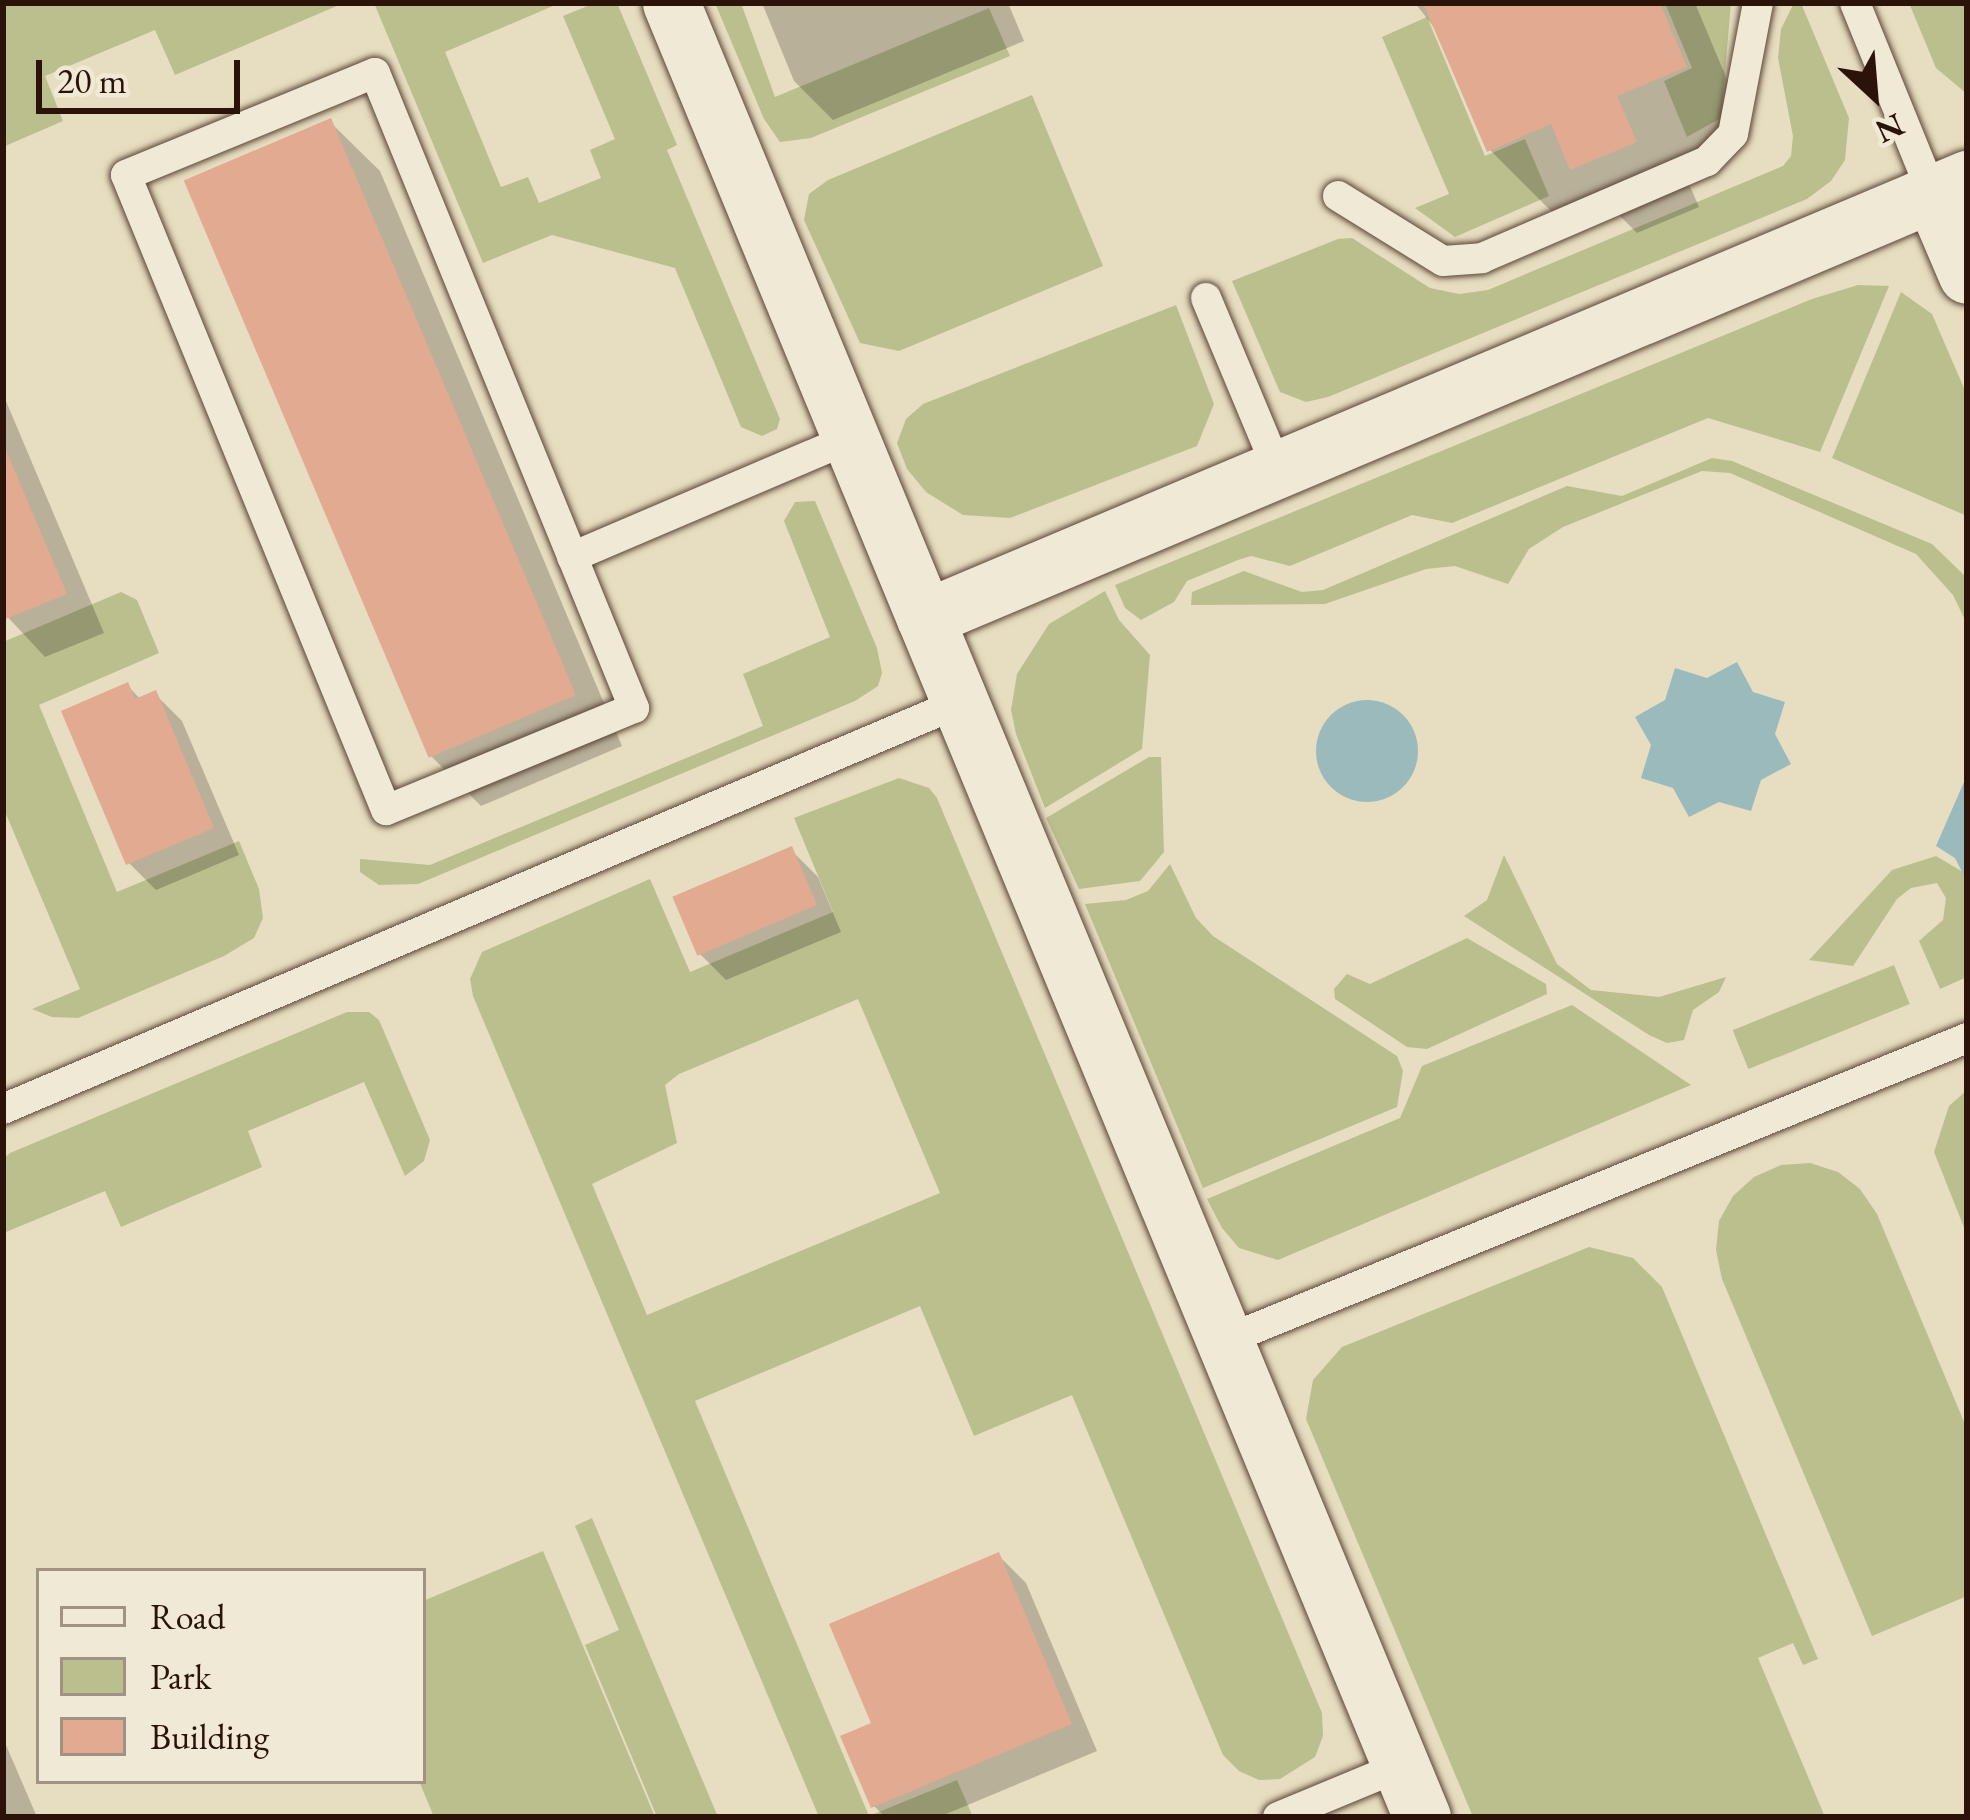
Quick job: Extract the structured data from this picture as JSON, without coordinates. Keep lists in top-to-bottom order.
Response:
{
  "legend": ["Road", "Park", "Building"],
  "scale_bar": "20 m",
  "north": "bottom right"
}
